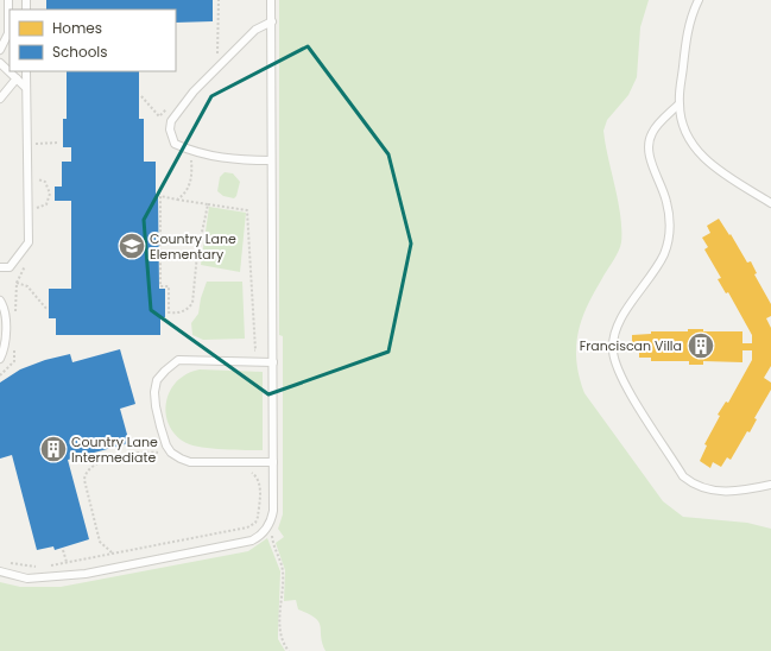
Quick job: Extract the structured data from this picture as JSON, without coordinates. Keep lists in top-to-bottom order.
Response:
{
  "places": {
    "school or university": ["Country Lane Elementary"],
    "building": ["Franciscan Villa", "Country Lane Intermediate"]
  },
  "legend": ["Homes", "Schools"]
}
